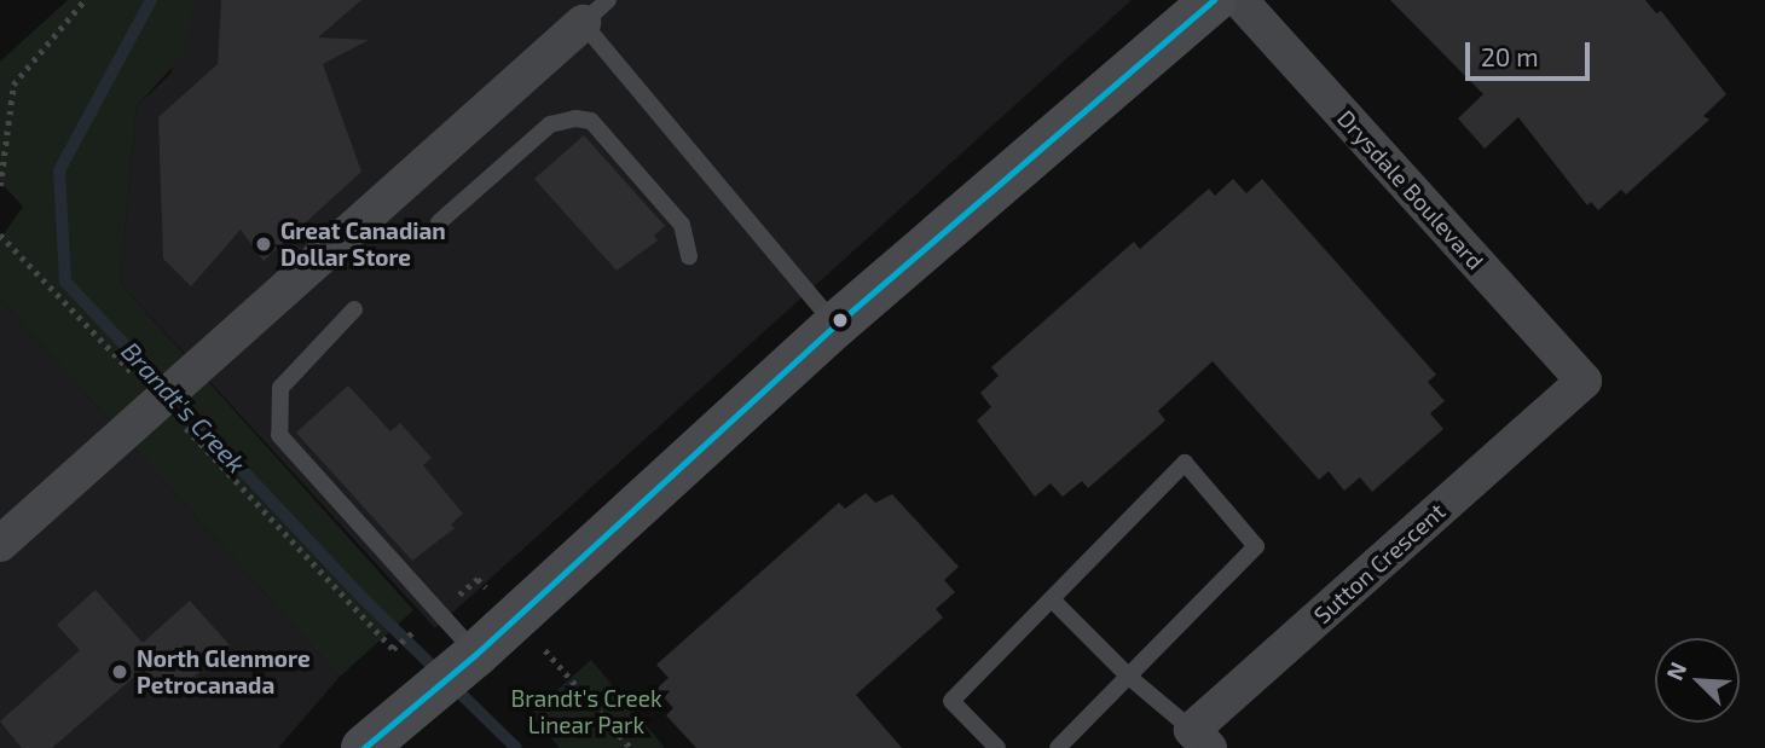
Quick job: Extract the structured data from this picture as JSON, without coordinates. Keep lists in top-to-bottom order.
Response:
{
  "streets": {
    "street": ["Drysdale Boulevard", "Sutton Crescent"]
  },
  "crossings": [
    ["Drysdale Boulevard", "Sutton Crescent"]
  ],
  "water": ["Brandt's Creek"],
  "parks": ["Brandt's Creek Linear Park"],
  "places": ["Great Canadian Dollar Store", "North Glenmore Petrocanada"],
  "scale_bar": "20 m",
  "north": "top left"
}
